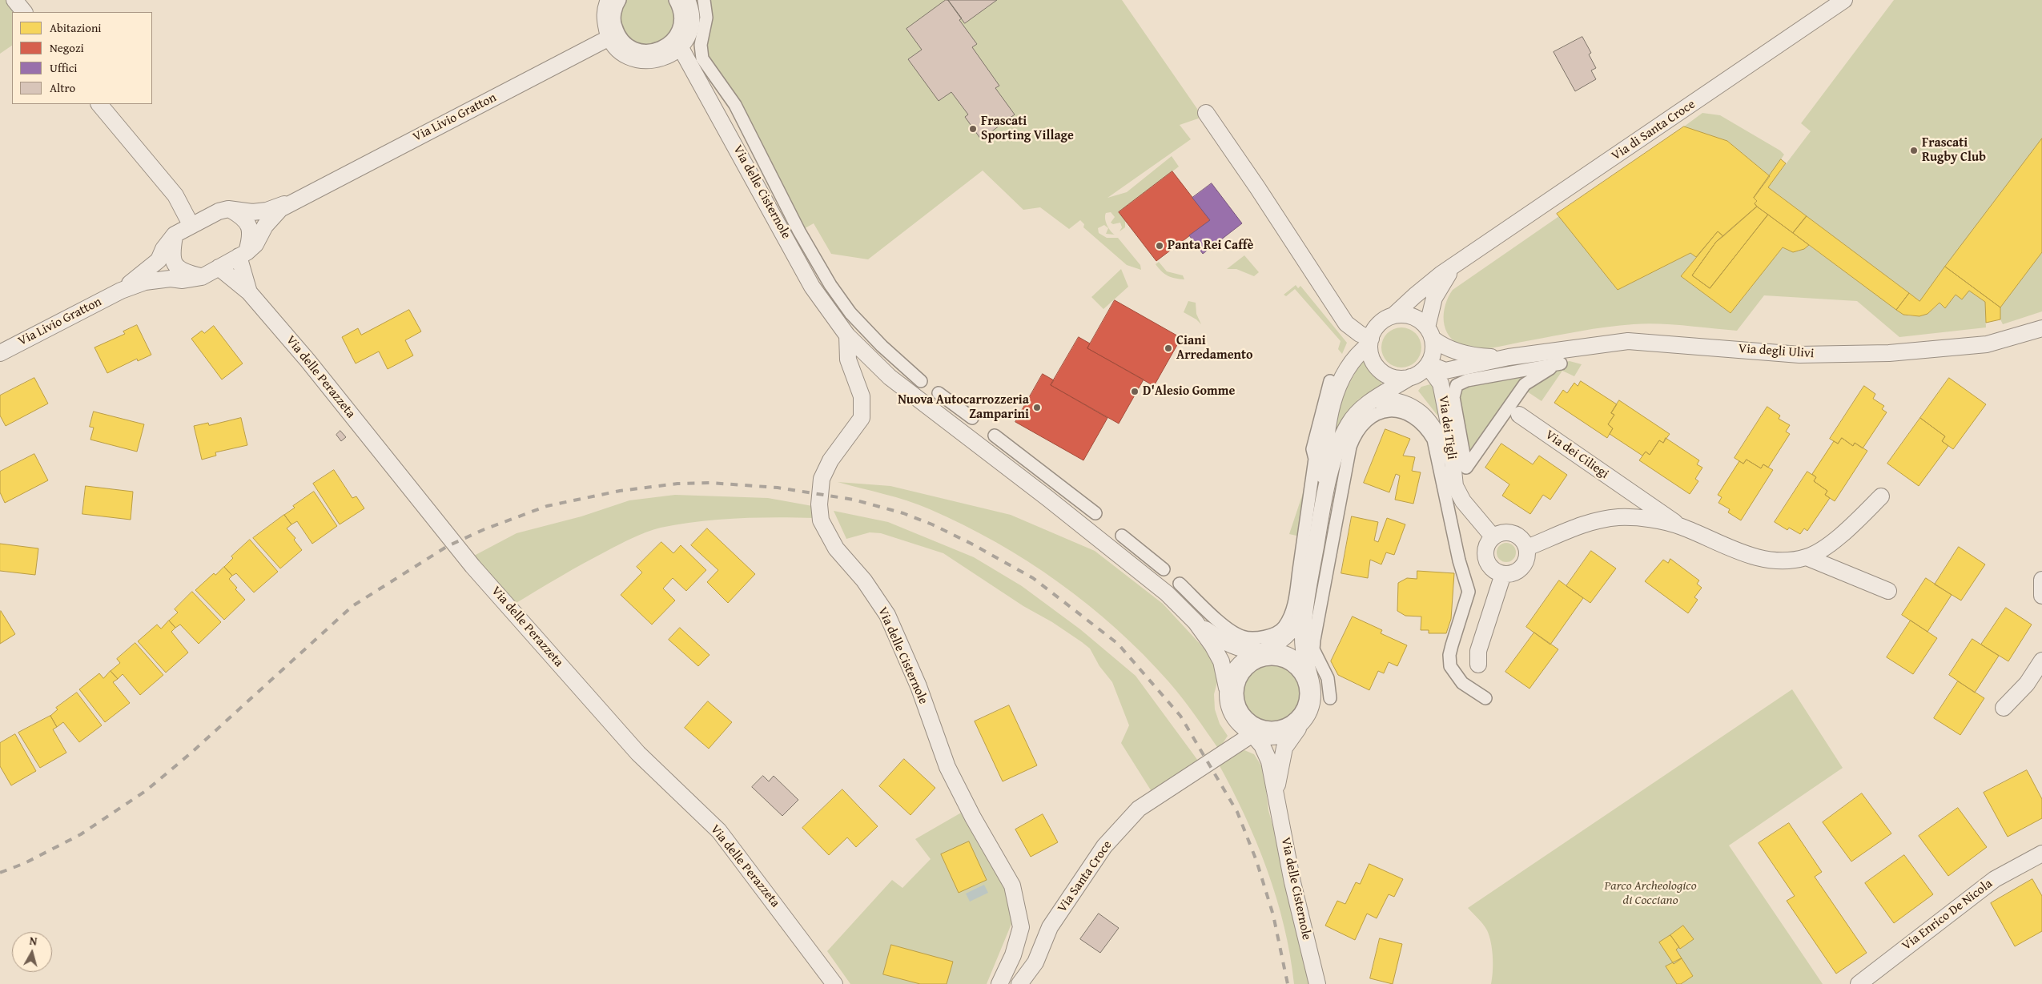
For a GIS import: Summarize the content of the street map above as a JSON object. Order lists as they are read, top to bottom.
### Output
{
  "streets": {
    "street": [
      "Via Livio Gratton",
      "Via di Santa Croce",
      "Via delle Cisternole",
      "Via degli Ulivi",
      "Via delle Perazzeta",
      "Via dei Tigli",
      "Via dei Ciliegi",
      "Via Santa Croce",
      "Via Enrico De Nicola"
    ]
  },
  "crossings": [
    ["Via Livio Gratton", "Via delle Perazzeta"],
    ["Via delle Cisternole", "Via Santa Croce"],
    ["Via degli Ulivi", "Via dei Tigli"]
  ],
  "parks": ["Parco Archeologico di Cocciano"],
  "places": [
    "Frascati Sporting Village",
    "Frascati Rugby Club",
    "Panta Rei Caffè",
    "Ciani Arredamento",
    "D'Alesio Gomme",
    "Nuova Autocarrozzeria Zamparini"
  ],
  "legend": [
    "Abitazioni",
    "Negozi",
    "Uffici",
    "Altro"
  ],
  "north": "top"
}
